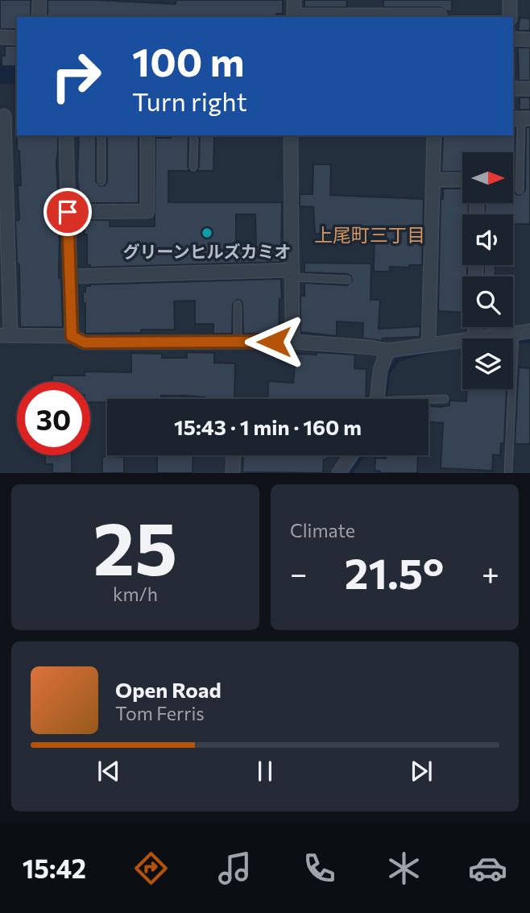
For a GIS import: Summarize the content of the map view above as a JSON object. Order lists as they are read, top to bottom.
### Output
{
  "districts": ["上尾町三丁目"],
  "places": ["グリーンヒルズカミオ"],
  "north": "right",
  "page": {
    "turn": ["100 m", "Turn right"],
    "limit": "30",
    "trip": "15:43 · 1 min · 160 m",
    "tile": [
      ["25", "km/h"],
      "Climate"
    ],
    "heat": ["−", "21.5°", "+"],
    "song": ["Open Road", "Tom Ferris"],
    "tabs": "15:42"
  }
}
